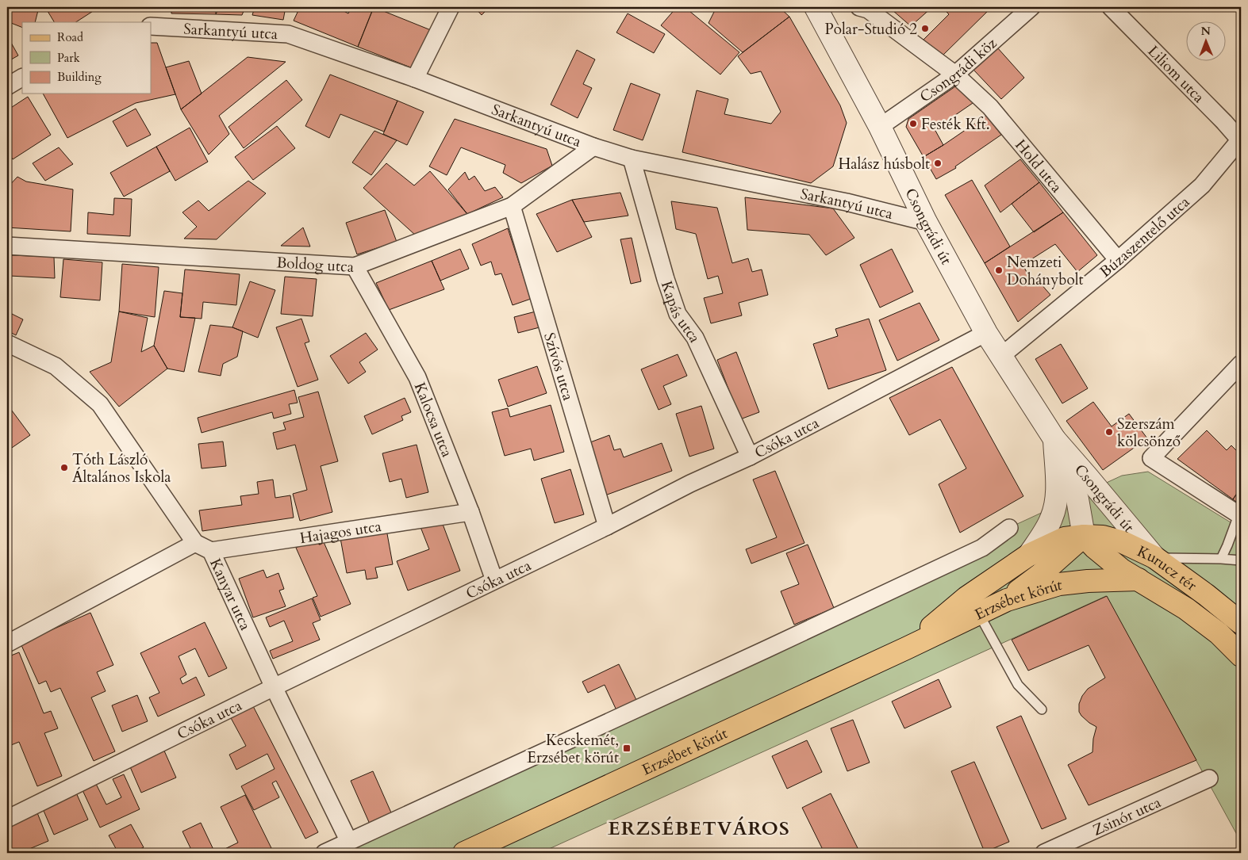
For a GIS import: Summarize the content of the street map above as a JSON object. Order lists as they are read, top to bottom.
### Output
{
  "streets": {
    "main road": ["Kurucz tér", "Erzsébet körút"],
    "street": [
      "Sarkantyú utca",
      "Csongrádi köz",
      "Liliom utca",
      "Hold utca",
      "Csongrádi út",
      "Búzaszentelő utca",
      "Boldog utca",
      "Kapás utca",
      "Szívós utca",
      "Kalocsa utca",
      "Csóka utca",
      "Hajagos utca",
      "Kanyar utca",
      "Zsinór utca"
    ]
  },
  "crossings": [
    ["Sarkantyú utca", "Csongrádi út"],
    ["Sarkantyú utca", "Boldog utca"],
    ["Sarkantyú utca", "Kapás utca"],
    ["Csongrádi köz", "Hold utca"],
    ["Csongrádi köz", "Csongrádi út"],
    ["Liliom utca", "Búzaszentelő utca"],
    ["Hold utca", "Búzaszentelő utca"],
    ["Csongrádi út", "Búzaszentelő utca"],
    ["Csongrádi út", "Csóka utca"],
    ["Csongrádi út", "Kurucz tér"],
    ["Csongrádi út", "Erzsébet körút"],
    ["Boldog utca", "Szívós utca"],
    ["Boldog utca", "Kalocsa utca"],
    ["Kapás utca", "Csóka utca"],
    ["Szívós utca", "Csóka utca"],
    ["Kalocsa utca", "Csóka utca"],
    ["Kalocsa utca", "Hajagos utca"],
    ["Csóka utca", "Kanyar utca"],
    ["Hajagos utca", "Kanyar utca"],
    ["Kurucz tér", "Erzsébet körút"]
  ],
  "districts": ["ERZSÉBETVÁROS"],
  "places": {
    "other": [
      "Polar-Studió 2",
      "Festék Kft.",
      "Halász húsbolt",
      "Nemzeti Dohánybolt",
      "Szerszám kölcsönző",
      "Tóth László Általános Iskola"
    ],
    "transit": ["Kecskemét, Erzsébet körút"]
  },
  "legend": ["Road", "Park", "Building"],
  "north": "top"
}
